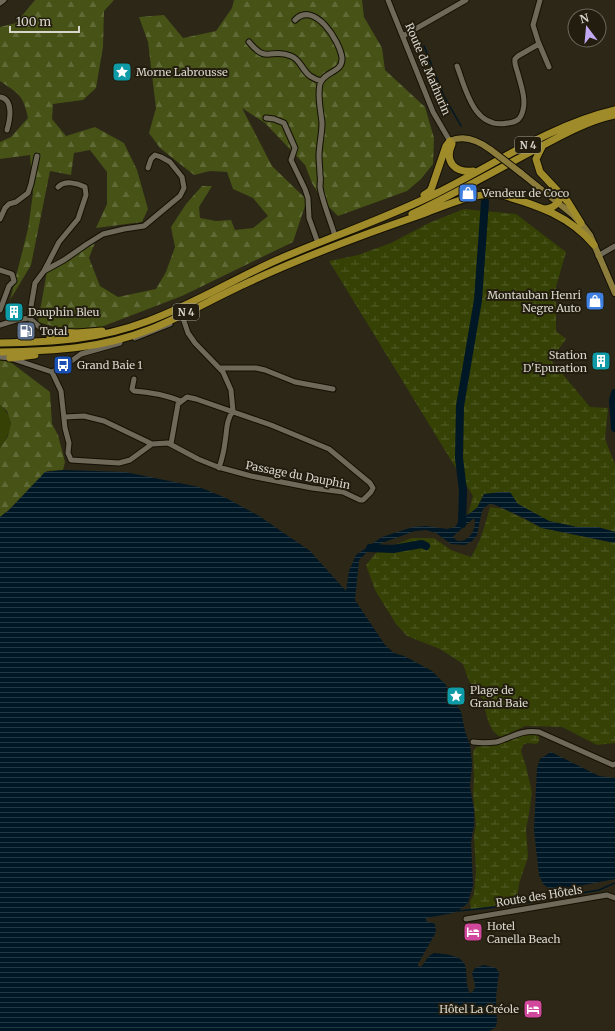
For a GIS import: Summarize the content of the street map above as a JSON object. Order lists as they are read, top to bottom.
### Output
{
  "streets": {
    "highway": ["N 4"],
    "street": ["Route de Mathurin", "Passage du Dauphin", "Route des Hôtels"]
  },
  "places": {
    "place": ["Morne Labrousse", "Plage de Grand Baie"],
    "shop": ["Vendeur de Coco", "Montauban Henri Negre Auto"],
    "building": ["Dauphin Bleu", "Station D'Epuration"],
    "fuel station": ["Total"],
    "bus stop": ["Grand Baie 1"],
    "hotel": ["Hotel Canella Beach", "Hôtel La Créole"]
  },
  "scale_bar": "100 m",
  "north": "top"
}
